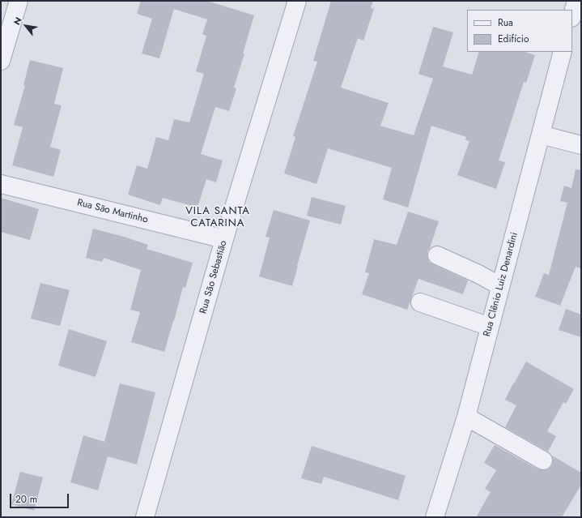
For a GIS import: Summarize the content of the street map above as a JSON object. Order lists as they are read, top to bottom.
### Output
{
  "streets": {
    "street": ["Rua São Martinho", "Rua São Sebastião", "Rua Clênio Luiz Denardini"]
  },
  "crossings": [
    ["Rua São Martinho", "Rua São Sebastião"]
  ],
  "districts": ["VILA SANTA CATARINA"],
  "legend": ["Rua", "Edifício"],
  "scale_bar": "20 m",
  "north": "top left"
}
